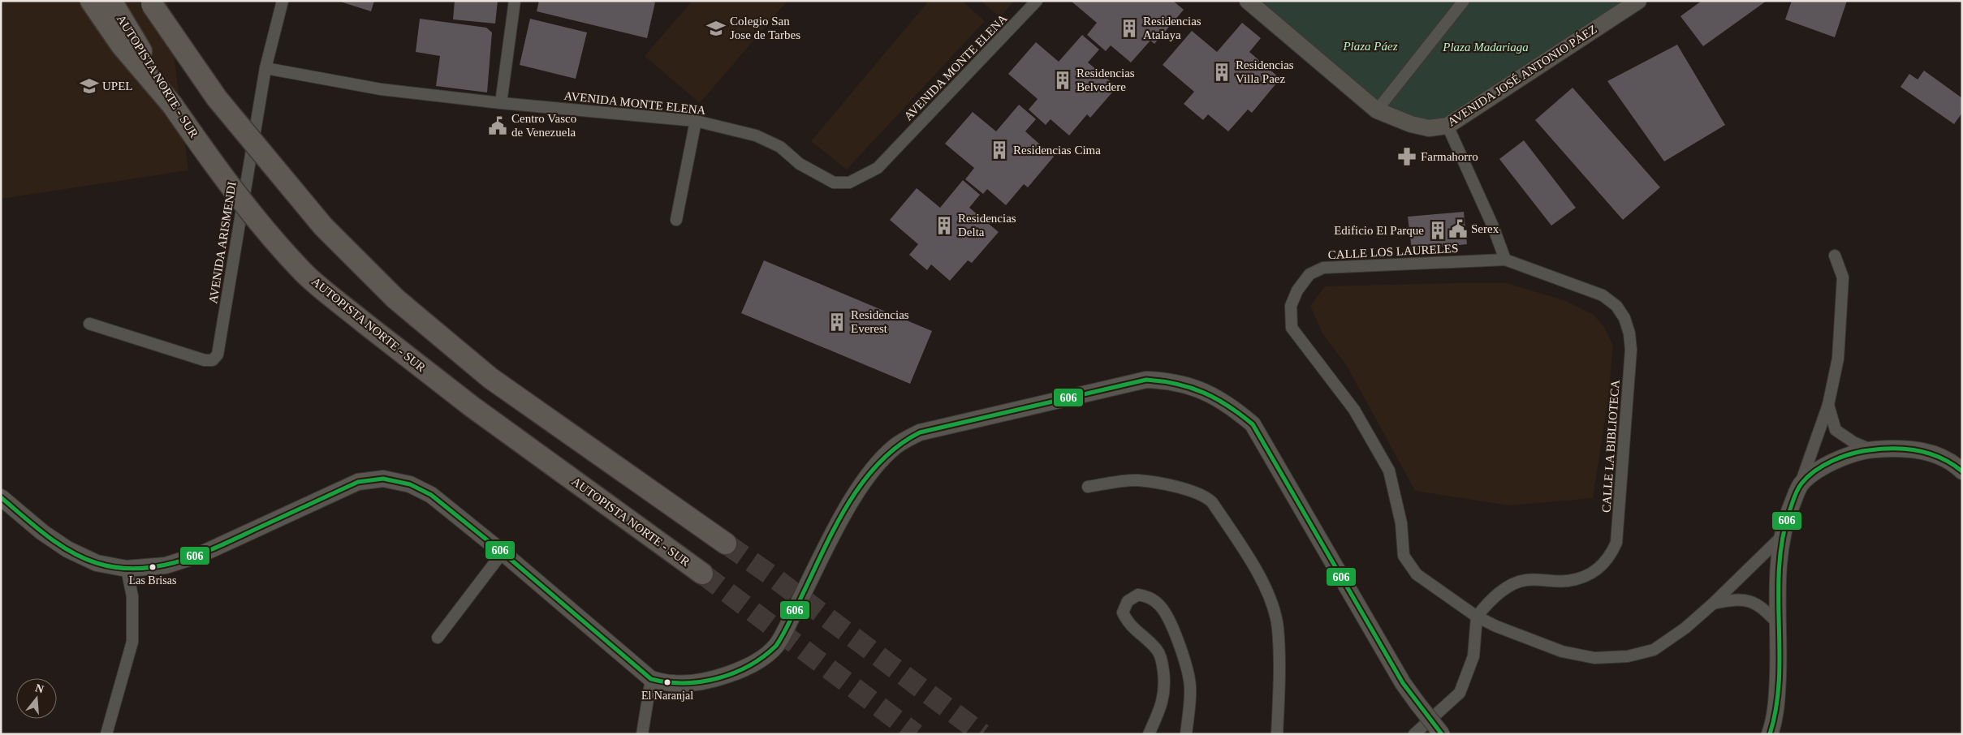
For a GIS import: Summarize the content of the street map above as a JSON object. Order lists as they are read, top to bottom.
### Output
{
  "streets": {
    "highway": ["AUTOPISTA NORTE - SUR"],
    "street": [
      "AVENIDA MONTE ELENA",
      "AVENIDA JOSÉ ANTONIO PÁEZ",
      "AVENIDA ARISMENDI",
      "CALLE LOS LAURELES",
      "CALLE LA BIBLIOTECA"
    ]
  },
  "crossings": [
    ["AVENIDA MONTE ELENA", "AVENIDA ARISMENDI"],
    ["CALLE LOS LAURELES", "CALLE LA BIBLIOTECA"]
  ],
  "parks": ["Plaza Páez", "Plaza Madariaga"],
  "places": {
    "school or university": ["Colegio San Jose de Tarbes", "UPEL"],
    "building": [
      "Residencias Atalaya",
      "Residencias Villa Paez",
      "Residencias Belvedere",
      "Residencias Cima",
      "Residencias Delta",
      "Edificio El Parque",
      "Residencias Everest"
    ],
    "public building": ["Centro Vasco de Venezuela", "Serex"],
    "pharmacy": ["Farmahorro"],
    "other": ["Las Brisas", "El Naranjal"]
  },
  "lines": ["transit line 606"],
  "north": "top"
}
